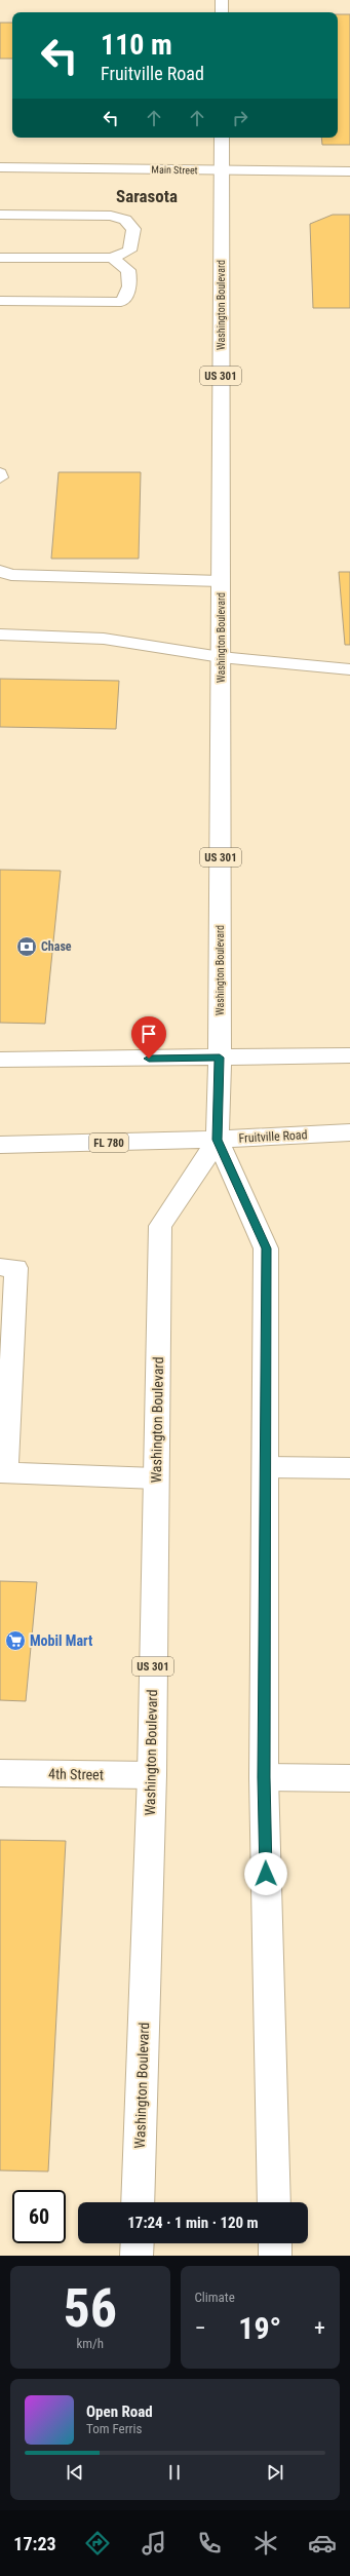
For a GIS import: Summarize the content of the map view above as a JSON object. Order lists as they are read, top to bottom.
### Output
{
  "streets": {
    "main road": [
      "Main Street",
      "Washington Boulevard",
      "US 301",
      "Fruitville Road",
      "FL 780",
      "4th Street"
    ]
  },
  "crossings": [
    ["Main Street", "Washington Boulevard"],
    ["Washington Boulevard", "Fruitville Road"],
    ["Washington Boulevard", "4th Street"]
  ],
  "districts": ["Sarasota"],
  "places": {
    "bank": ["Chase"],
    "supermarket": ["Mobil Mart"]
  },
  "page": {
    "turn": ["110 m", "Fruitville Road"],
    "limit": "60",
    "trip": "17:24 · 1 min · 120 m",
    "tile": [
      ["56", "km/h"],
      "Climate"
    ],
    "heat": ["−", "19°", "+"],
    "song": ["Open Road", "Tom Ferris"],
    "tabs": "17:23"
  }
}
